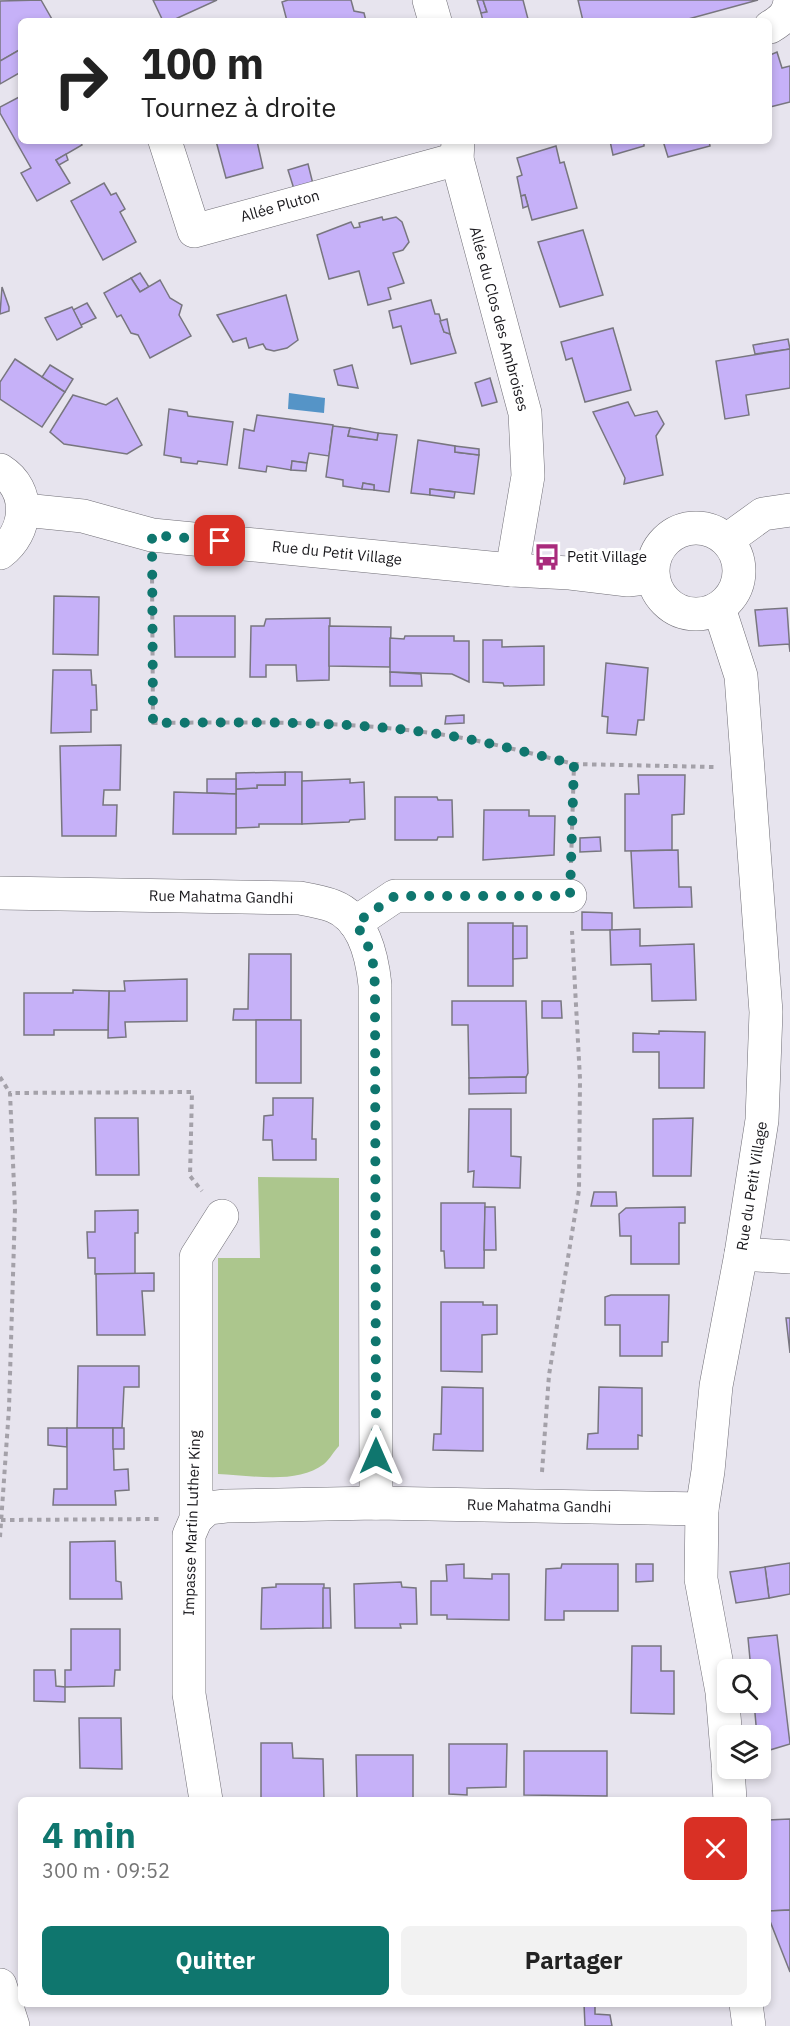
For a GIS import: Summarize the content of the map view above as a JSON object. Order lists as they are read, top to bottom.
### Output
{
  "streets": {
    "street": [
      "Allée Pluton",
      "Allée du Clos des Ambroises",
      "Rue du Petit Village",
      "Rue Mahatma Gandhi",
      "Impasse Martin Luther King"
    ]
  },
  "crossings": [
    ["Allée Pluton", "Allée du Clos des Ambroises"],
    ["Allée du Clos des Ambroises", "Rue du Petit Village"],
    ["Rue du Petit Village", "Rue Mahatma Gandhi"],
    ["Rue Mahatma Gandhi", "Impasse Martin Luther King"]
  ],
  "places": {
    "bus stop": ["Petit Village"]
  },
  "page": {
    "turn": ["100 m", "Tournez à droite"],
    "heading": ["4 min", "300 m · 09:52"],
    "buttons": ["Quitter", "Partager"]
  }
}
